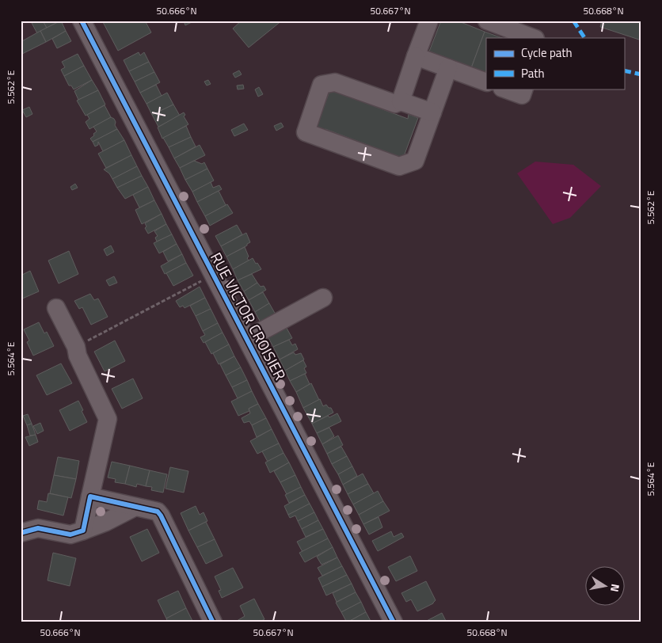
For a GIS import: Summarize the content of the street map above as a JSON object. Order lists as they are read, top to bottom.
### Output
{
  "streets": {
    "street": ["RUE VICTOR CROISIER"]
  },
  "legend": ["Cycle path", "Path"],
  "north": "right",
  "coordinates": [
    "50.666°N",
    "50.667°N",
    "50.668°N",
    "5.562°E",
    "5.564°E"
  ]
}
